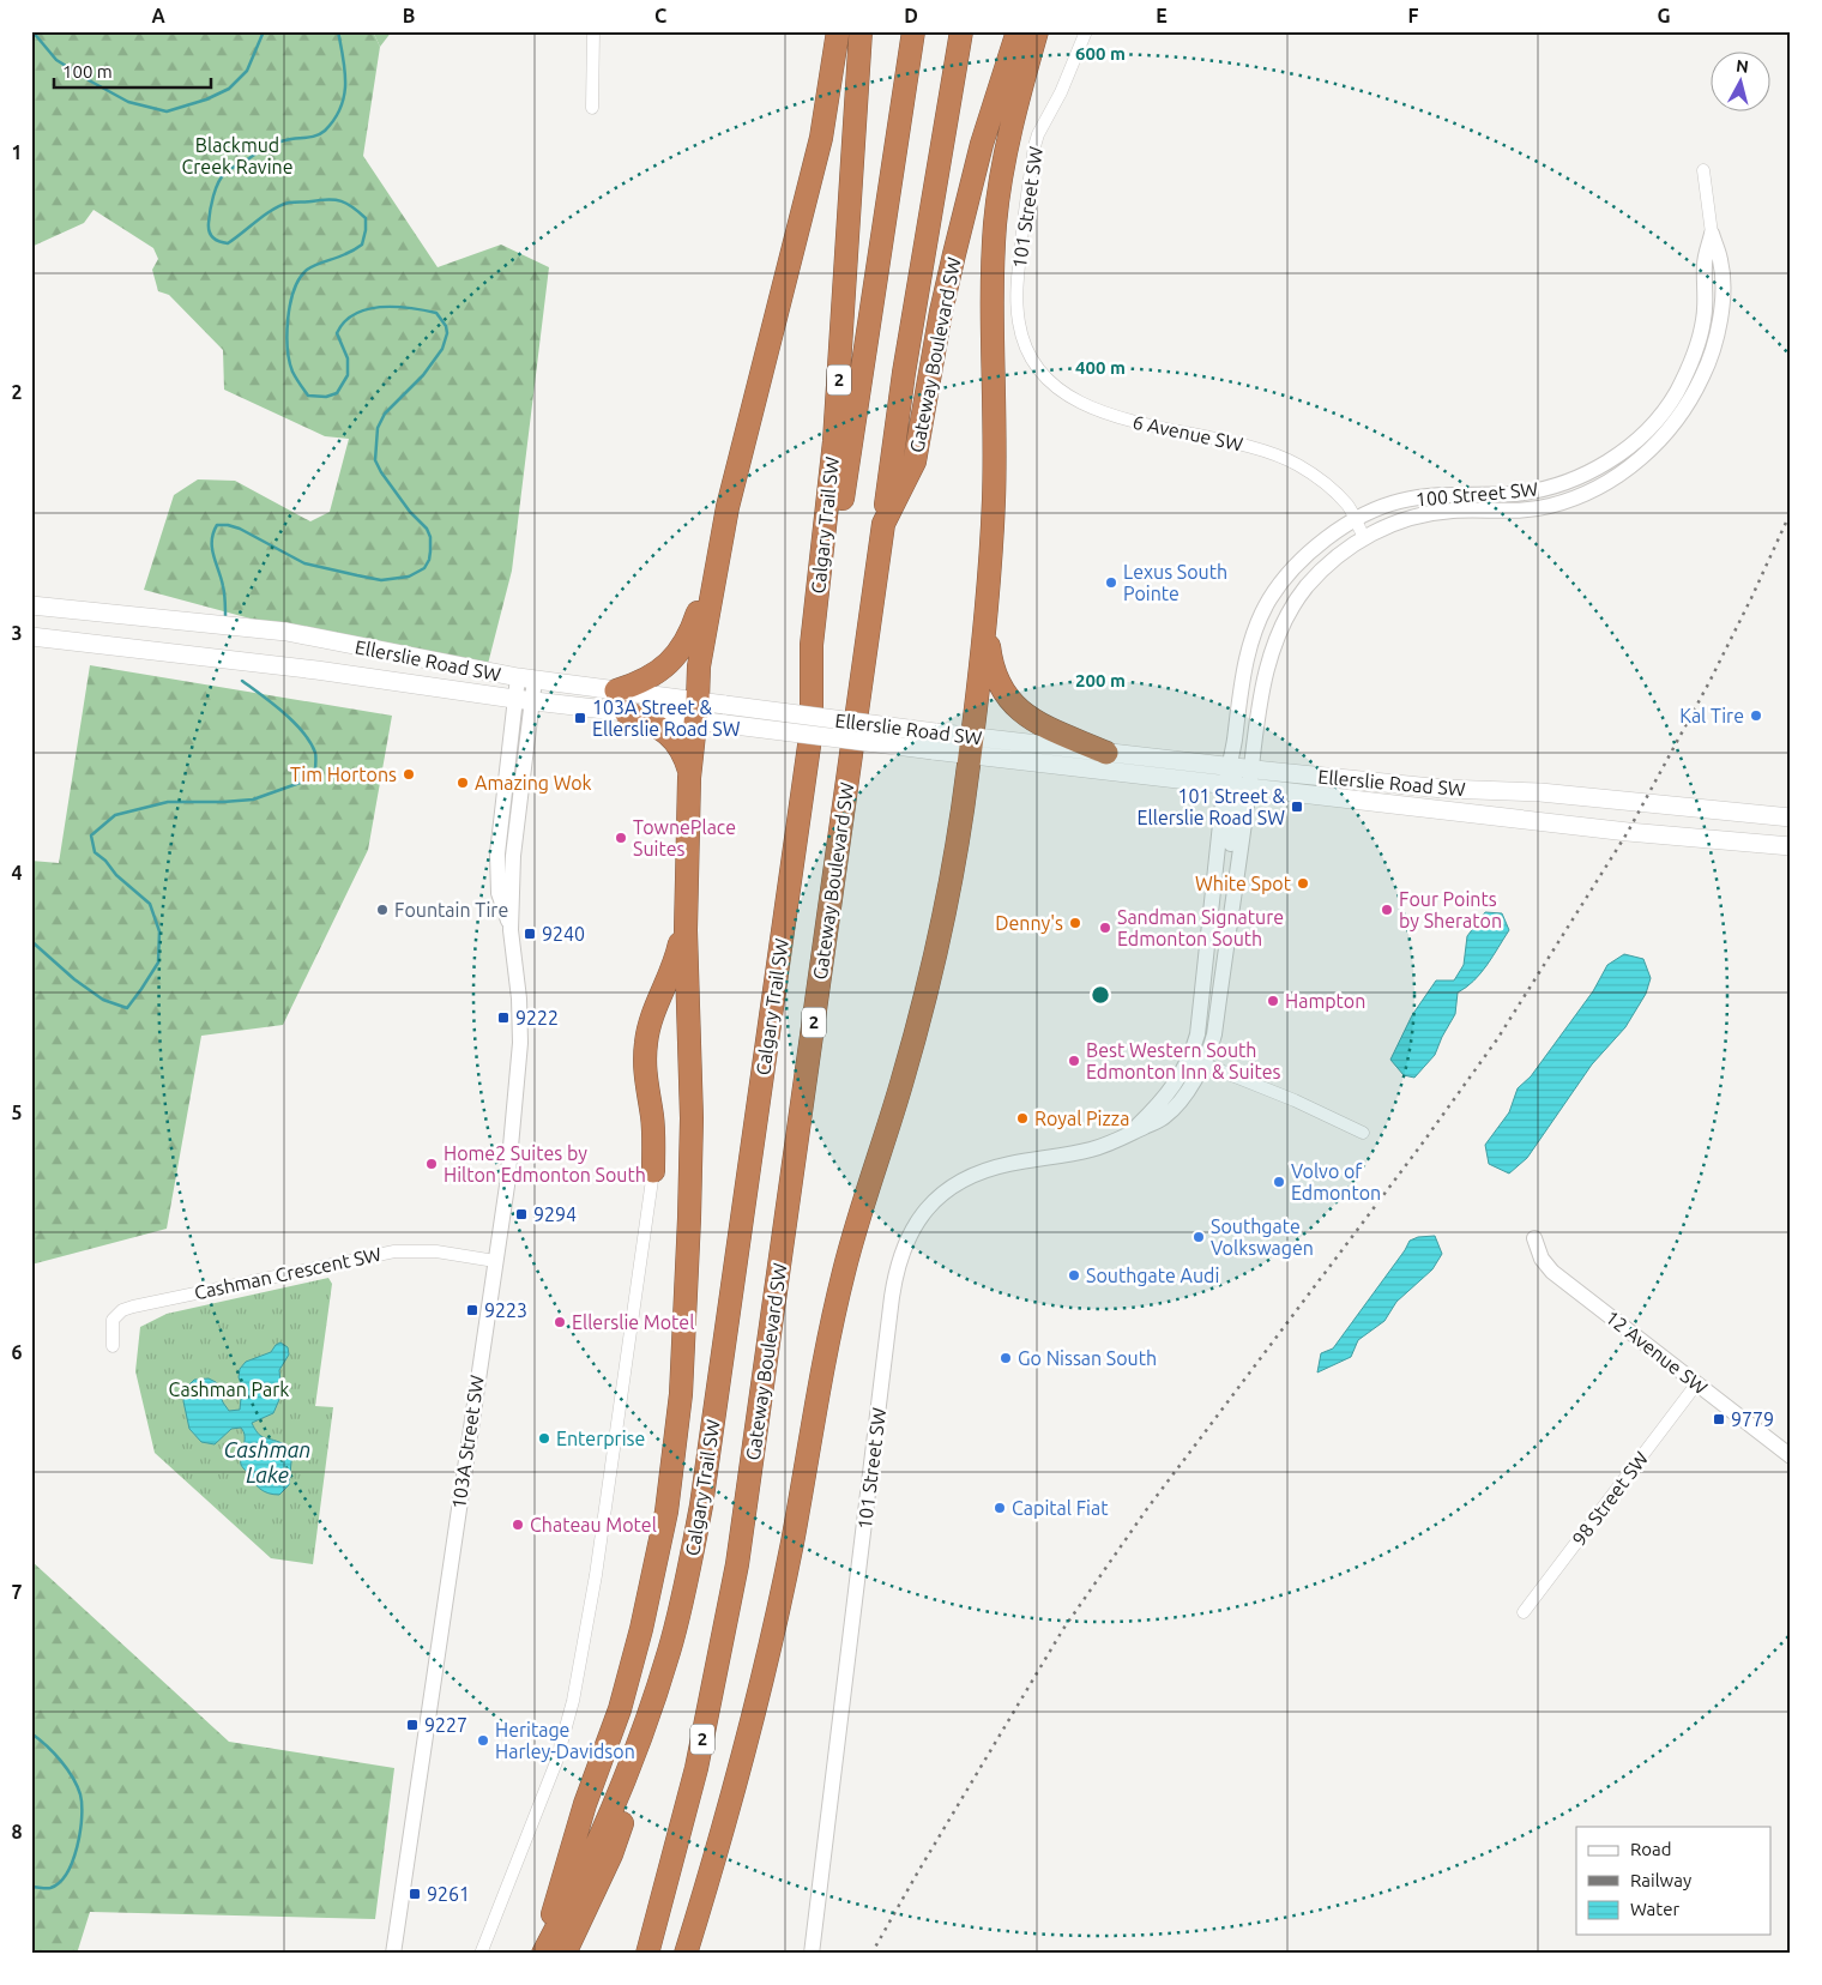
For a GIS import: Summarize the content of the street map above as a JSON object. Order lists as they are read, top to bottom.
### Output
{
  "streets": {
    "highway": ["Gateway Boulevard SW", "2", "Calgary Trail SW"],
    "main road": ["Ellerslie Road SW"],
    "street": [
      "101 Street SW",
      "6 Avenue SW",
      "100 Street SW",
      "Cashman Crescent SW",
      "12 Avenue SW",
      "103A Street SW",
      "98 Street SW"
    ]
  },
  "crossings": [
    ["101 Street SW", "6 Avenue SW"],
    ["101 Street SW", "100 Street SW"],
    ["101 Street SW", "Ellerslie Road SW"],
    ["6 Avenue SW", "100 Street SW"],
    ["100 Street SW", "Ellerslie Road SW"],
    ["Ellerslie Road SW", "103A Street SW"],
    ["Cashman Crescent SW", "103A Street SW"],
    ["12 Avenue SW", "98 Street SW"]
  ],
  "water": ["Cashman Lake"],
  "parks": ["Blackmud Creek Ravine", "Cashman Park"],
  "places": {
    "other": [
      "Lexus South Pointe",
      "Kal Tire",
      "Tim Hortons",
      "Amazing Wok",
      "TownePlace Suites",
      "White Spot",
      "Fountain Tire",
      "Four Points by Sheraton",
      "Denny's",
      "Sandman Signature Edmonton South",
      "Hampton",
      "Best Western South Edmonton Inn & Suites",
      "Royal Pizza",
      "Home2 Suites by Hilton Edmonton South",
      "Volvo of Edmonton",
      "Southgate Volkswagen",
      "Southgate Audi",
      "Ellerslie Motel",
      "Go Nissan South",
      "Enterprise",
      "Capital Fiat",
      "Chateau Motel",
      "Heritage Harley-Davidson"
    ],
    "transit": [
      "103A Street & Ellerslie Road SW",
      "101 Street & Ellerslie Road SW",
      "9240",
      "9222",
      "9294",
      "9223",
      "9779",
      "9227",
      "9261"
    ]
  },
  "legend": ["Road", "Railway", "Water"],
  "scale_bar": "100 m",
  "north": "top",
  "grid": {
    "columns": [
      "A",
      "B",
      "C",
      "D",
      "E",
      "F",
      "G"
    ],
    "rows": [
      "1",
      "2",
      "3",
      "4",
      "5",
      "6",
      "7",
      "8"
    ]
  },
  "rings": ["600 m", "400 m", "200 m"]
}
